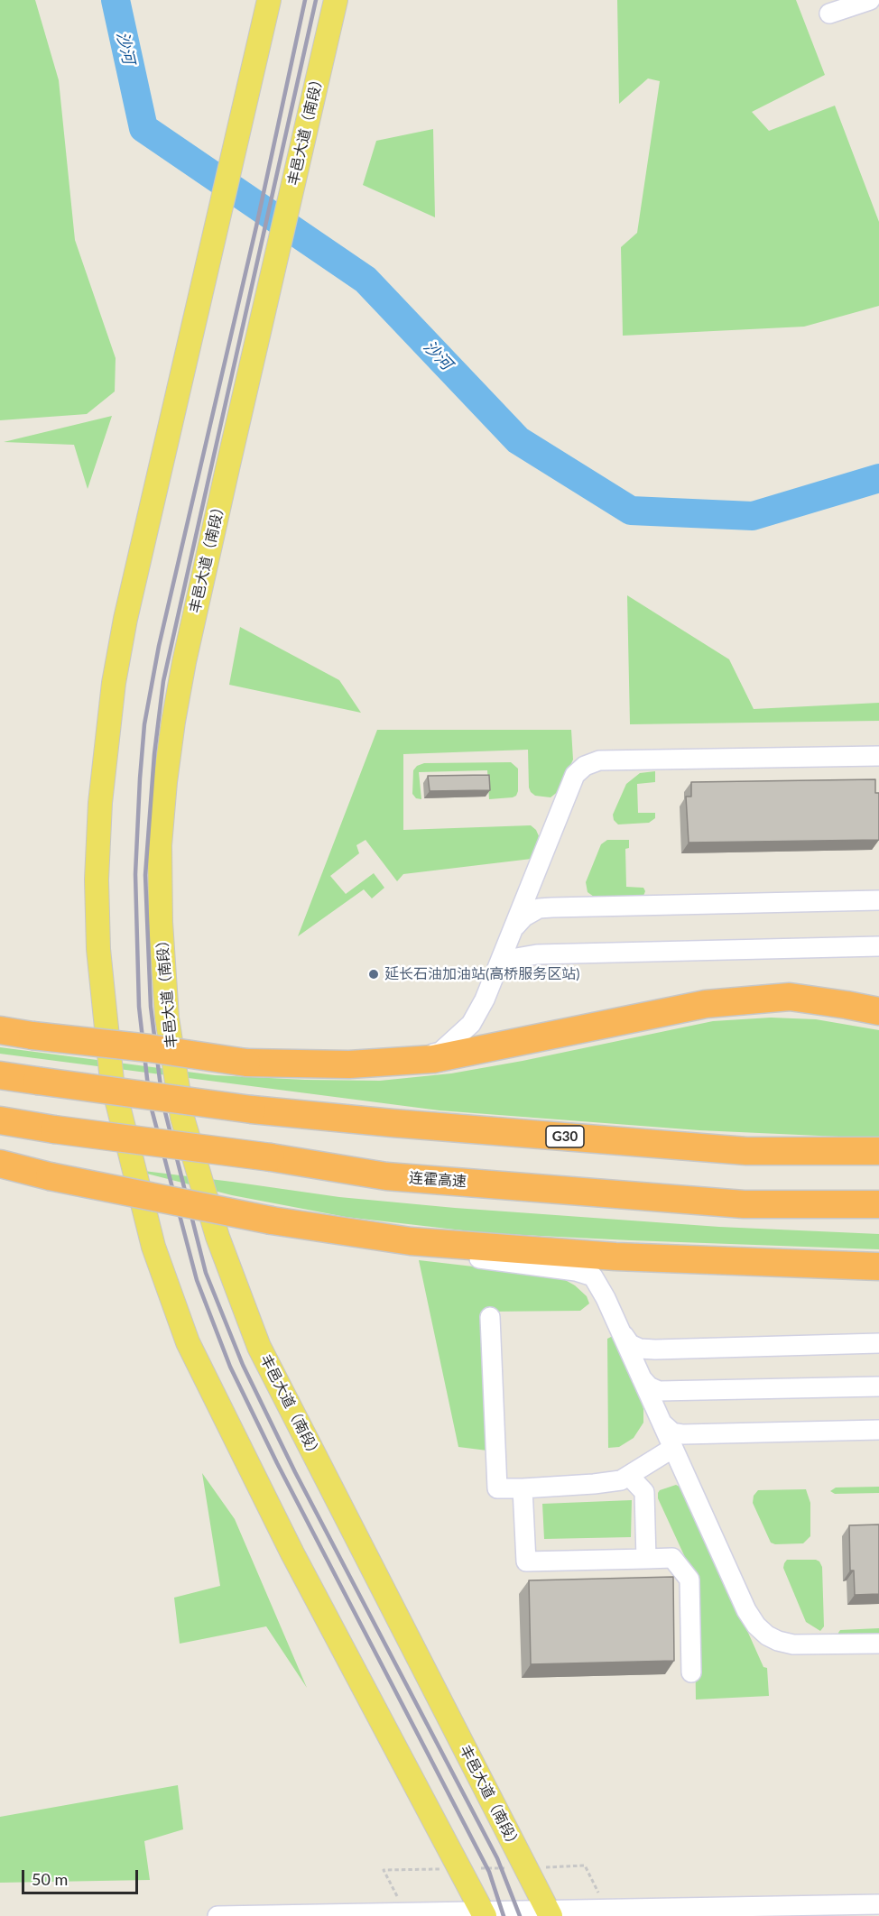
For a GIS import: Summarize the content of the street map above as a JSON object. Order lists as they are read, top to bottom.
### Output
{
  "streets": {
    "highway": ["G30", "连霍高速"],
    "main road": ["丰邑大道（南段）"]
  },
  "water": ["沙河"],
  "places": ["延长石油加油站(高桥服务区站)"],
  "scale_bar": "50 m"
}
